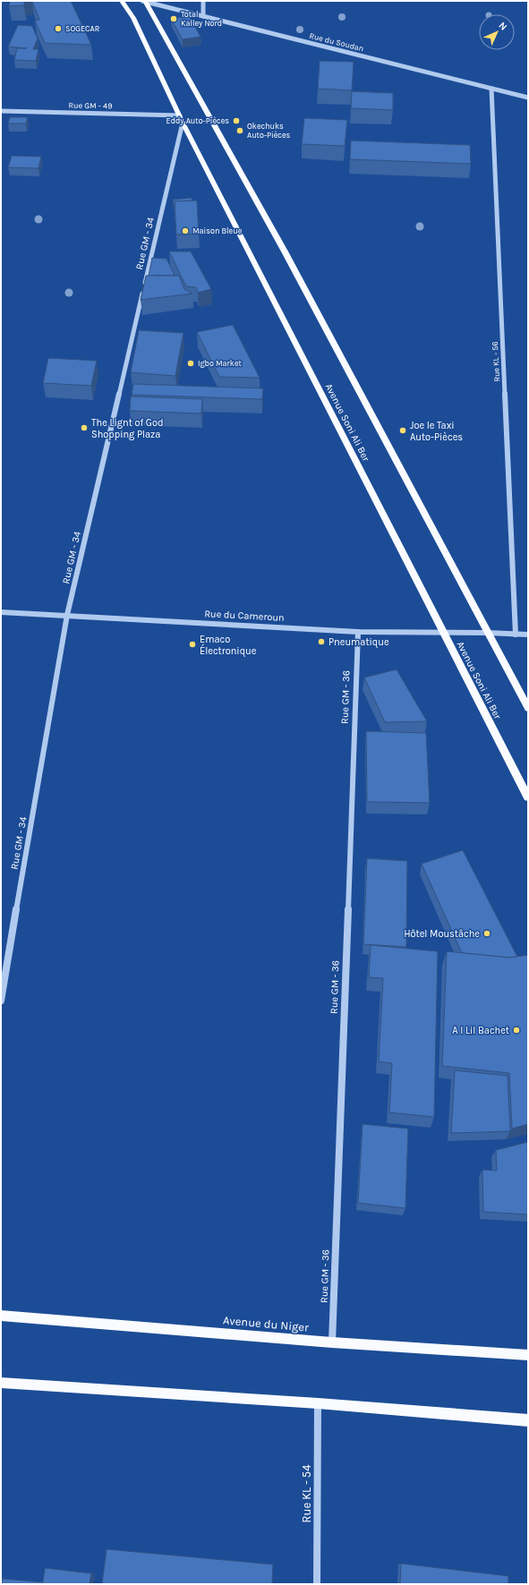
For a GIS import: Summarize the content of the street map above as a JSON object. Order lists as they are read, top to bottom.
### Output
{
  "streets": {
    "main road": ["Avenue Soni Ali Ber", "Avenue du Niger"],
    "street": [
      "Rue du Soudan",
      "Rue GM - 49",
      "Rue GM - 34",
      "Rue KL - 56",
      "Rue du Cameroun",
      "Rue GM - 36",
      "Rue KL - 54"
    ]
  },
  "crossings": [
    ["Rue du Soudan", "Rue KL - 56"],
    ["Rue GM - 49", "Avenue Soni Ali Ber"],
    ["Rue GM - 34", "Avenue Soni Ali Ber"],
    ["Rue GM - 34", "Rue du Cameroun"],
    ["Rue KL - 56", "Rue du Cameroun"],
    ["Avenue Soni Ali Ber", "Rue du Cameroun"],
    ["Rue du Cameroun", "Rue GM - 36"],
    ["Rue GM - 36", "Avenue du Niger"]
  ],
  "places": [
    "Total Kalley Nord",
    "SOGECAR",
    "Eddy Auto-Pièces",
    "Okechuks Auto-Pièces",
    "Maison Bleue",
    "Igbo Market",
    "The Lignt of God Shopping Plaza",
    "Joe le Taxi Auto-Pièces",
    "Pneumatique",
    "Emaco Électronique",
    "Hôtel Moustâche",
    "A I Lil Bachet"
  ],
  "north": "top right"
}
